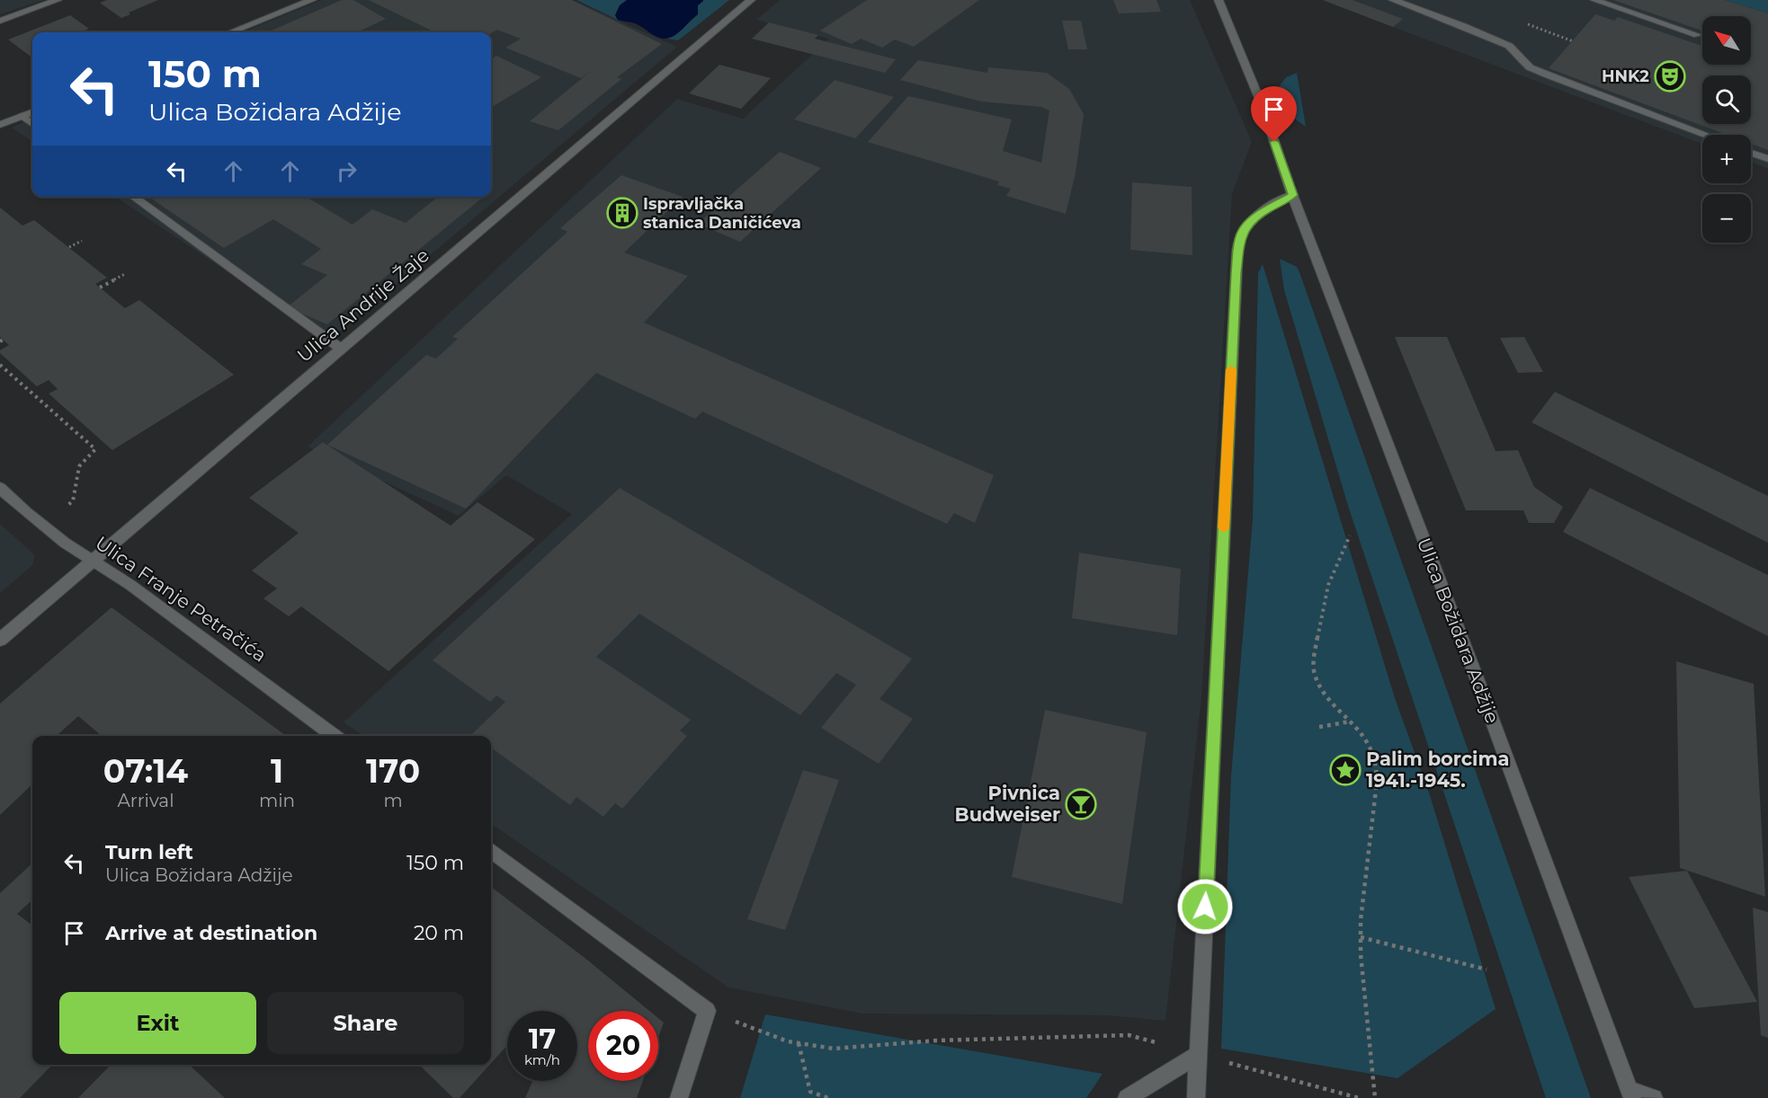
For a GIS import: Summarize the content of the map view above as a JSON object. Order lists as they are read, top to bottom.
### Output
{
  "streets": {
    "street": ["Ulica Andrije Žaje", "Ulica Franje Petračića", "Ulica Božidara Adžije"]
  },
  "crossings": [
    ["Ulica Andrije Žaje", "Ulica Franje Petračića"]
  ],
  "places": {
    "theatre": ["HNK2"],
    "building": ["Ispravljačka stanica Daničićeva"],
    "place": ["Palim borcima 1941.-1945."],
    "bar": ["Pivnica Budweiser"]
  },
  "north": "top left",
  "page": {
    "map_buttons": ["+", "−"],
    "turn": ["150 m", "Ulica Božidara Adžije"],
    "eta": [
      "07:14",
      "Arrival",
      "1",
      "min",
      "170",
      "m"
    ],
    "list": [
      {
        "name": "Turn left",
        "note": "Ulica Božidara Adžije",
        "value": "150 m"
      },
      {
        "name": "Arrive at destination",
        "value": "20 m"
      }
    ],
    "buttons": ["Exit", "Share"],
    "speed": "17 km/h",
    "limit": "20"
  }
}
